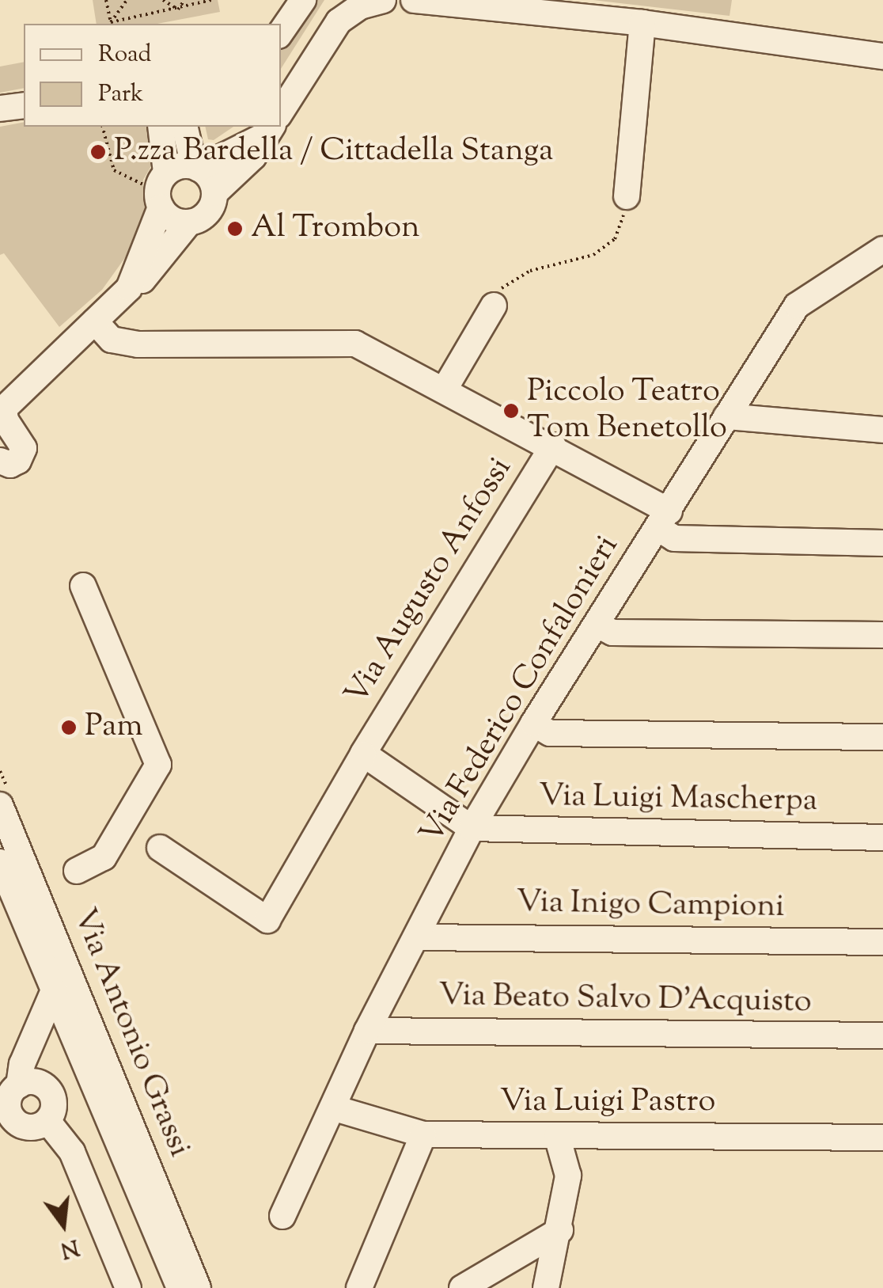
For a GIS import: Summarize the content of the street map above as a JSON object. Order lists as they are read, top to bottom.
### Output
{
  "streets": {
    "street": [
      "Via Augusto Anfossi",
      "Via Federico Confalonieri",
      "Via Luigi Mascherpa",
      "Via Inigo Campioni",
      "Via Beato Salvo D'Acquisto",
      "Via Antonio Grassi",
      "Via Luigi Pastro"
    ]
  },
  "crossings": [
    ["Via Augusto Anfossi", "Via Federico Confalonieri"],
    ["Via Augusto Anfossi", "Via Luigi Mascherpa"],
    ["Via Federico Confalonieri", "Via Luigi Mascherpa"],
    ["Via Federico Confalonieri", "Via Inigo Campioni"],
    ["Via Federico Confalonieri", "Via Beato Salvo D'Acquisto"],
    ["Via Federico Confalonieri", "Via Luigi Pastro"]
  ],
  "places": [
    "P.zza Bardella / Cittadella Stanga",
    "Al Trombon",
    "Piccolo Teatro Tom Benetollo",
    "Pam"
  ],
  "legend": ["Road", "Park"],
  "north": "bottom"
}
